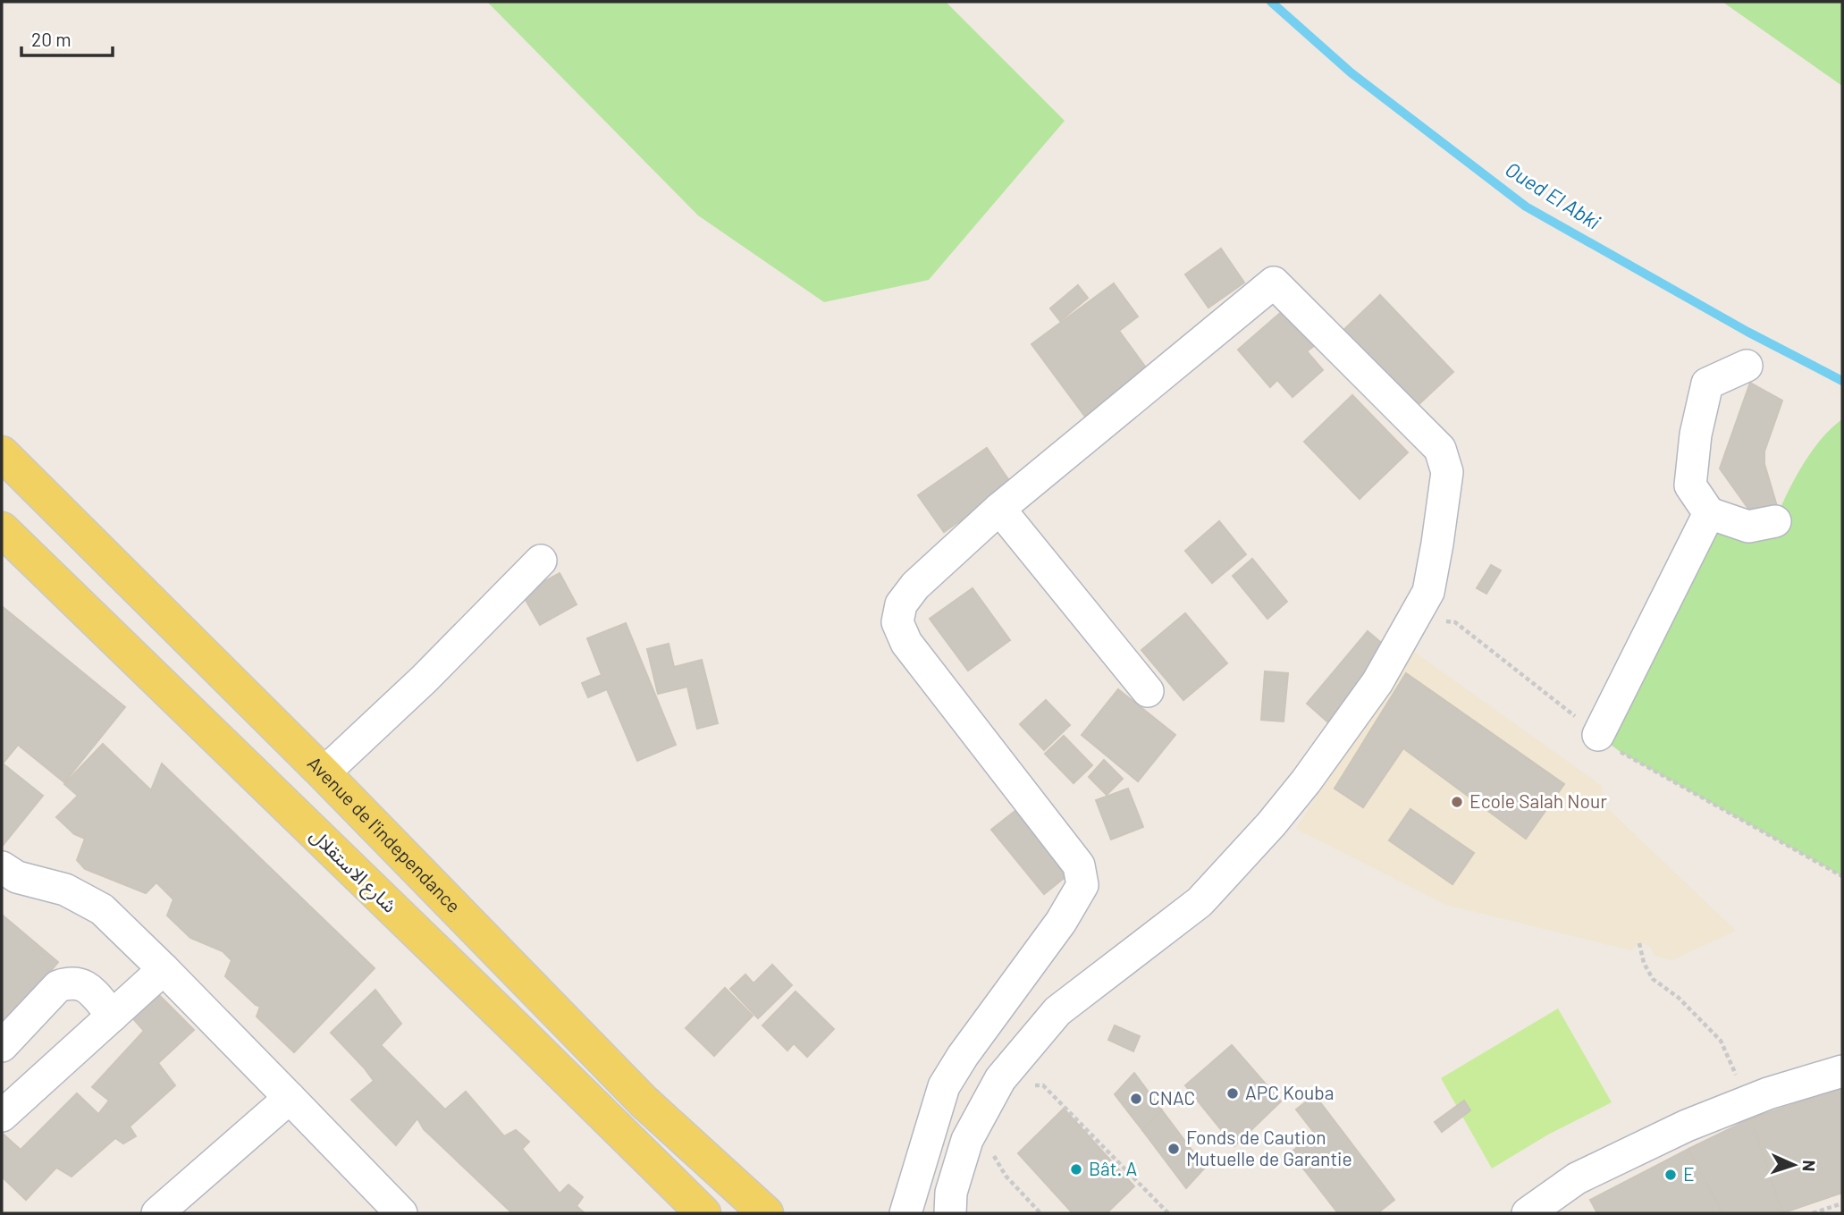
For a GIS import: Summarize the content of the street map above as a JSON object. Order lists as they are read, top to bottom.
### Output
{
  "streets": {
    "main road": ["Avenue de l'independance", "شارع الاستقلال"]
  },
  "water": ["Oued El Abki"],
  "places": [
    "Ecole Salah Nour",
    "APC Kouba",
    "CNAC",
    "Fonds de Caution Mutuelle de Garantie",
    "Bât. A",
    "E"
  ],
  "scale_bar": "20 m",
  "north": "right"
}
